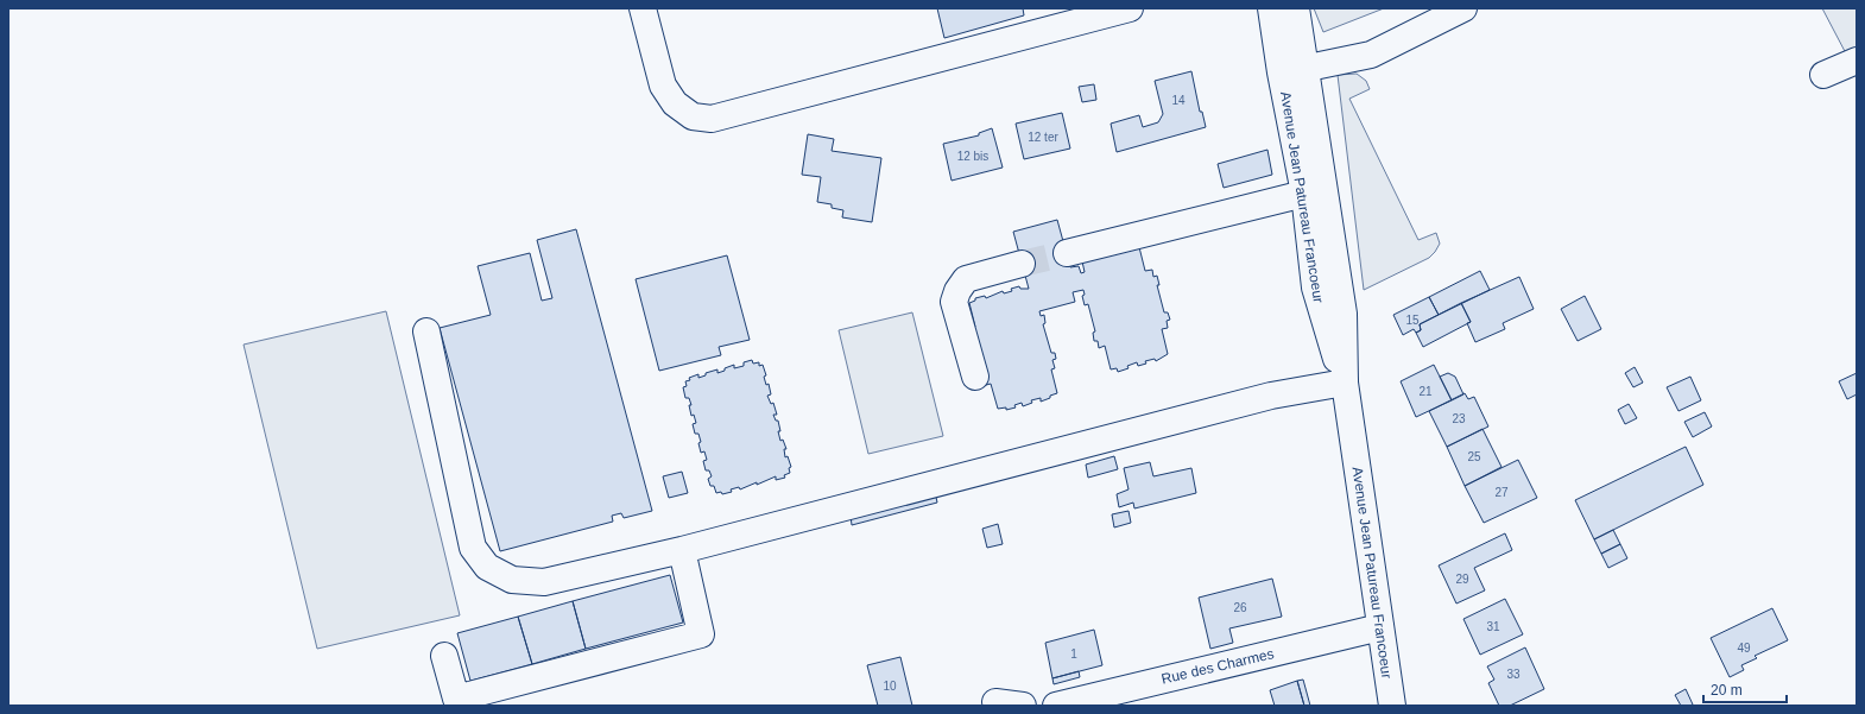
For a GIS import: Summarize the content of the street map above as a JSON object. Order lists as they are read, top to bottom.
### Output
{
  "streets": {
    "main road": ["Avenue Jean Patureau Francoeur", "Rue des Charmes"]
  },
  "crossings": [
    ["Avenue Jean Patureau Francoeur", "Rue des Charmes"]
  ],
  "house_numbers": [
    "14",
    "12 ter",
    "12 bis",
    "15",
    "21",
    "23",
    "25",
    "27",
    "29",
    "26",
    "31",
    "49",
    "1",
    "33",
    "10"
  ],
  "scale_bar": "20 m"
}
